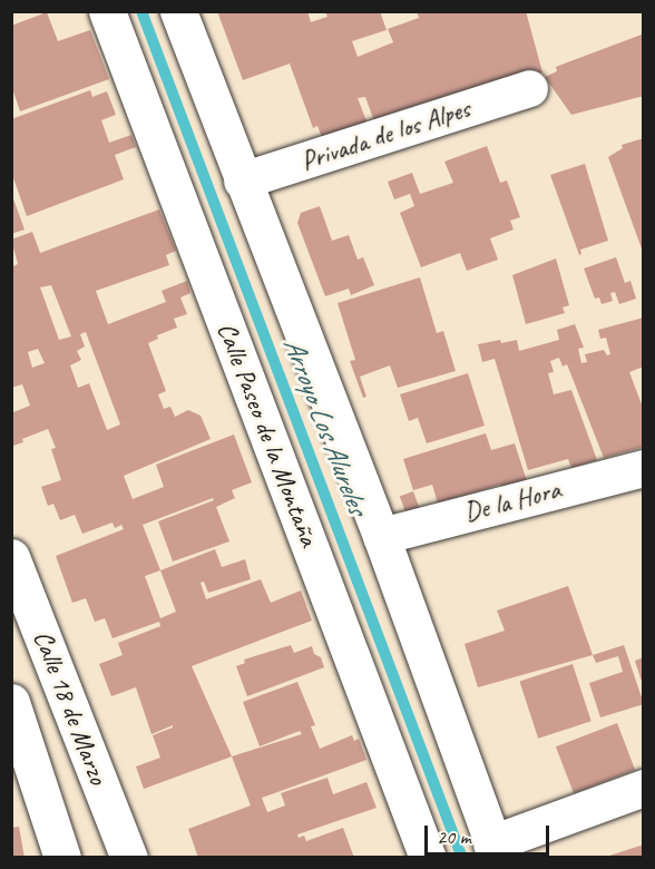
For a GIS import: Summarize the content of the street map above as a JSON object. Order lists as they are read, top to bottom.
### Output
{
  "streets": {
    "main road": [
      "Privada de los Alpes",
      "Calle Paseo de la Montaña",
      "De la Hora",
      "Calle 18 de Marzo"
    ]
  },
  "water": ["Arroyo Los Alureles"],
  "scale_bar": "20 m"
}
